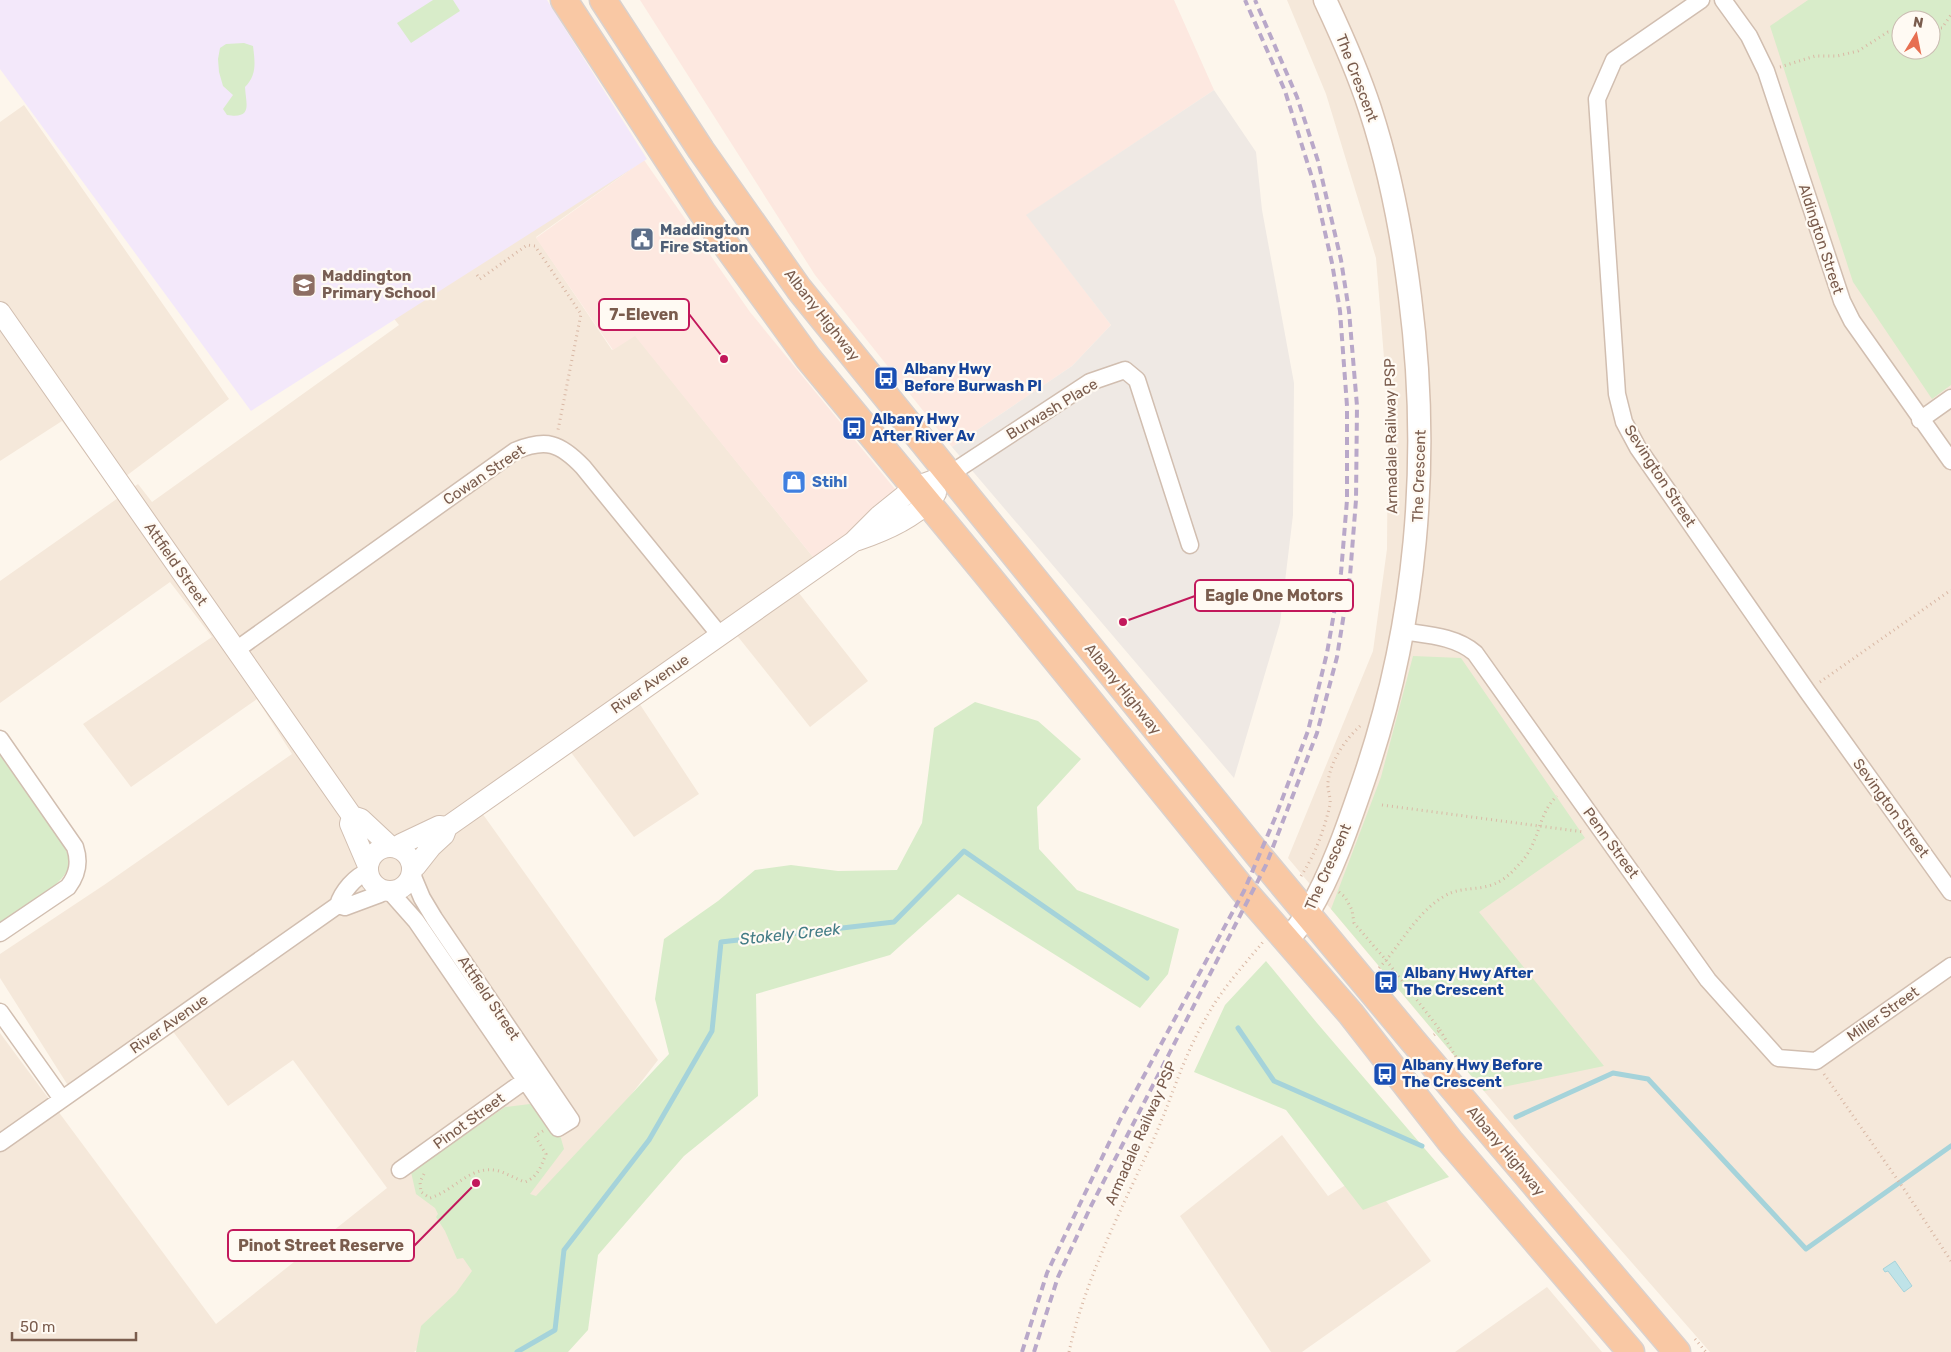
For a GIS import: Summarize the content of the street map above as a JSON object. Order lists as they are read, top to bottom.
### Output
{
  "streets": {
    "highway": ["Albany Highway"],
    "main road": ["The Crescent"],
    "street": [
      "Aldington Street",
      "Burwash Place",
      "Cowan Street",
      "Sevington Street",
      "Attfield Street",
      "River Avenue",
      "Penn Street",
      "Miller Street",
      "Pinot Street"
    ],
    "path": ["Armadale Railway PSP"]
  },
  "crossings": [
    ["The Crescent", "Albany Highway"],
    ["The Crescent", "Armadale Railway PSP"],
    ["The Crescent", "Penn Street"],
    ["Albany Highway", "Burwash Place"],
    ["Albany Highway", "River Avenue"],
    ["Burwash Place", "River Avenue"],
    ["Cowan Street", "Attfield Street"],
    ["Cowan Street", "River Avenue"],
    ["Attfield Street", "River Avenue"],
    ["Attfield Street", "Pinot Street"],
    ["Penn Street", "Miller Street"]
  ],
  "water": ["Stokely Creek"],
  "places": {
    "public building": ["Maddington Fire Station"],
    "school or university": ["Maddington Primary School"],
    "other": ["7-Eleven", "Eagle One Motors", "Pinot Street Reserve"],
    "bus stop": [
      "Albany Hwy Before Burwash Pl",
      "Albany Hwy After River Av",
      "Albany Hwy After The Crescent",
      "Albany Hwy Before The Crescent"
    ],
    "shop": ["Stihl"]
  },
  "scale_bar": "50 m",
  "north": "top"
}
